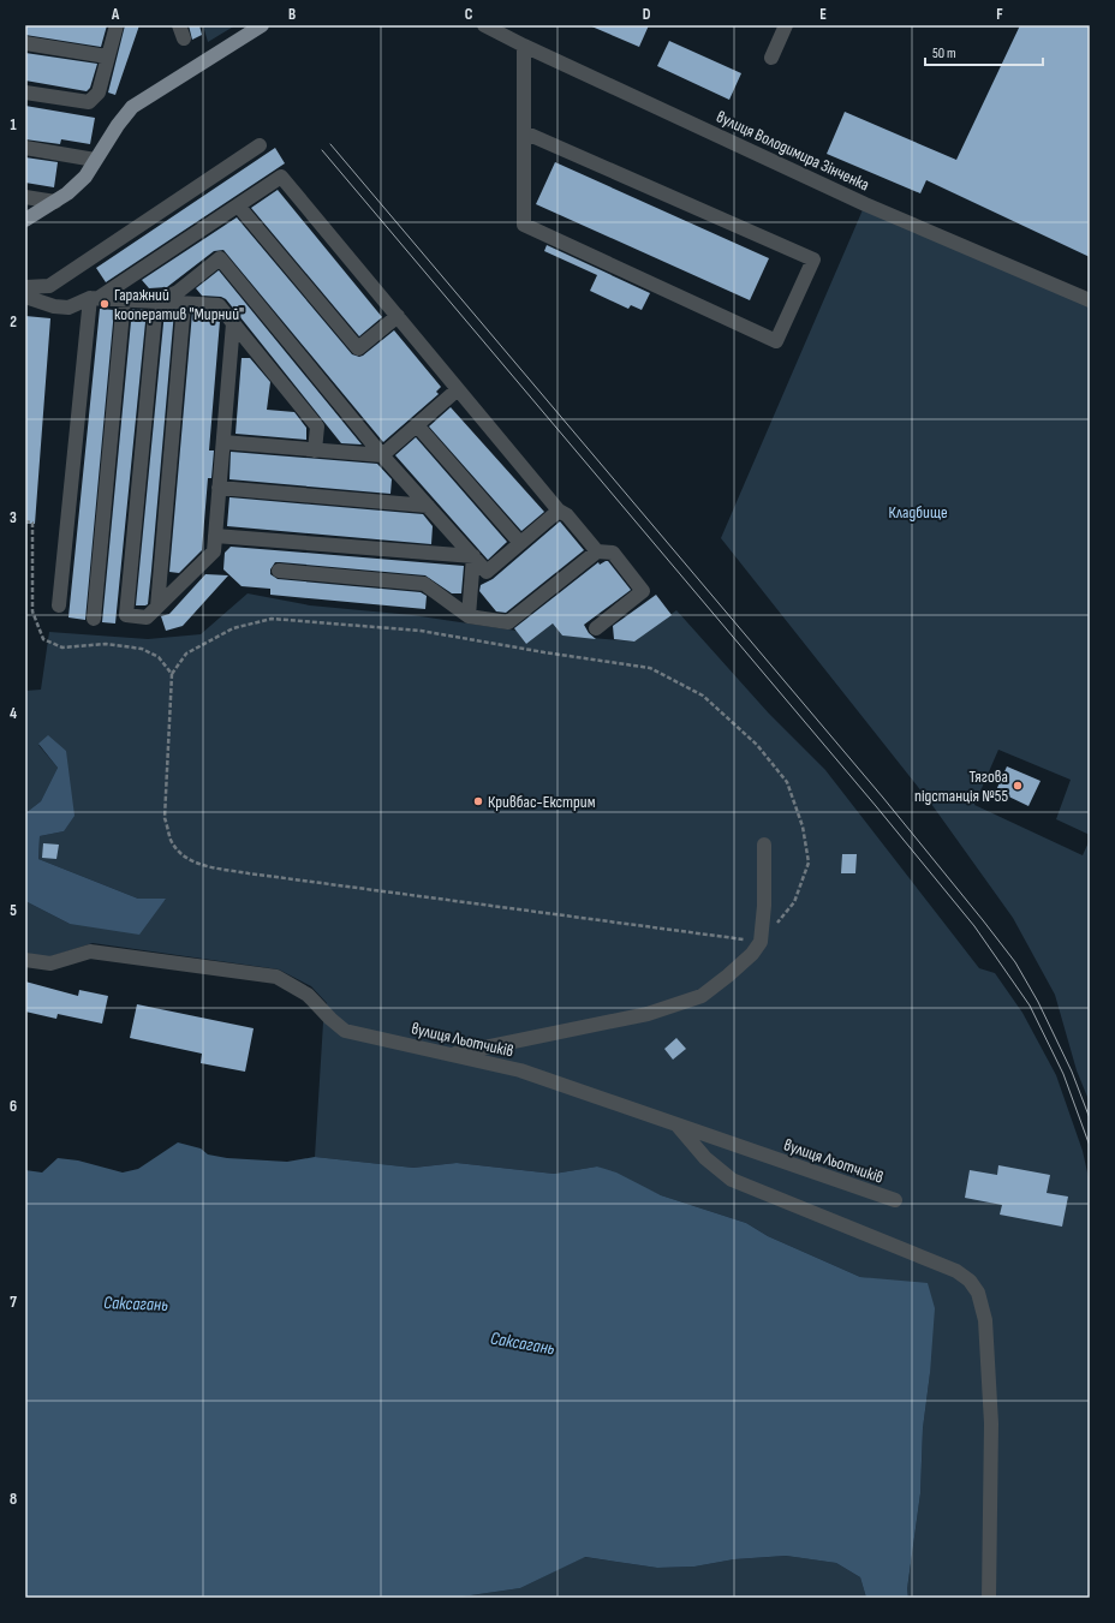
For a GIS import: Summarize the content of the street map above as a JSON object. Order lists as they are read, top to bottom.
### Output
{
  "streets": {
    "street": ["вулиця Володимира Зінченка", "вулиця Льотчиків"]
  },
  "water": ["Саксагань"],
  "parks": ["Кладбище"],
  "places": ["Гаражний кооператив \"Мирний\"", "Тягова підстанція №55", "Кривбас-Екстрим"],
  "scale_bar": "50 m",
  "grid": {
    "columns": [
      "A",
      "B",
      "C",
      "D",
      "E",
      "F"
    ],
    "rows": [
      "1",
      "2",
      "3",
      "4",
      "5",
      "6",
      "7",
      "8"
    ]
  }
}
